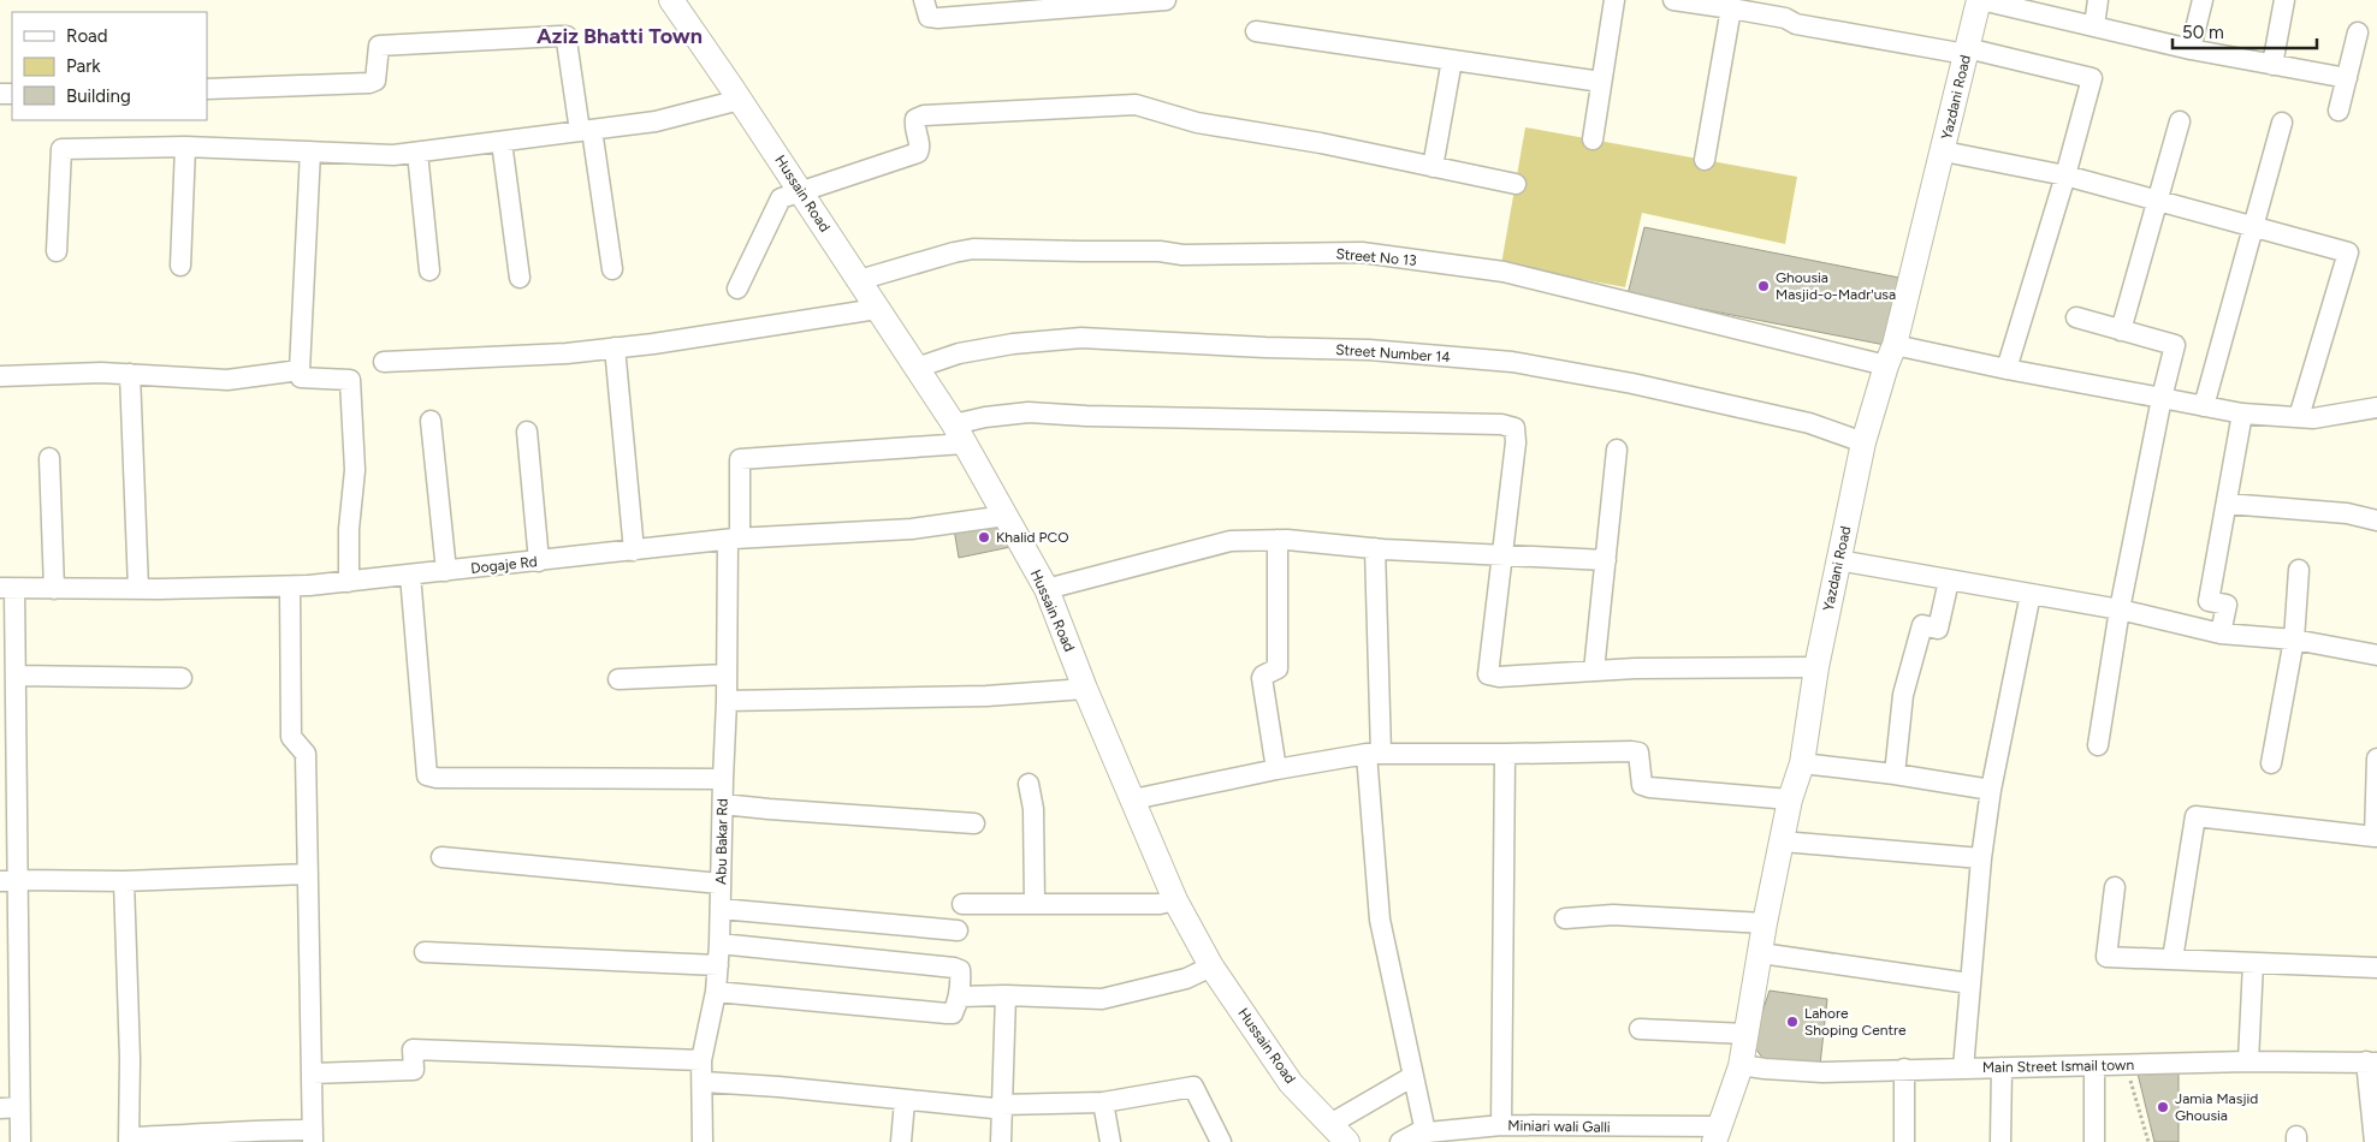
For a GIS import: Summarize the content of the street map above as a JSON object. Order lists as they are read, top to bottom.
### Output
{
  "streets": {
    "street": [
      "Yazdani Road",
      "Hussain Road",
      "Street No 13",
      "Street Number 14",
      "Dogaje Rd",
      "Abu Bakar Rd",
      "Main Street Ismail town",
      "Miniari wali Galli"
    ]
  },
  "crossings": [
    ["Yazdani Road", "Street No 13"],
    ["Yazdani Road", "Street Number 14"],
    ["Yazdani Road", "Main Street Ismail town"],
    ["Yazdani Road", "Miniari wali Galli"],
    ["Hussain Road", "Street No 13"],
    ["Hussain Road", "Street Number 14"],
    ["Hussain Road", "Dogaje Rd"],
    ["Hussain Road", "Abu Bakar Rd"],
    ["Dogaje Rd", "Abu Bakar Rd"]
  ],
  "districts": ["Aziz Bhatti Town"],
  "places": [
    "Ghousia Masjid-o-Madr'usa",
    "Khalid PCO",
    "Lahore Shoping Centre",
    "Jamia Masjid Ghousia"
  ],
  "legend": ["Road", "Park", "Building"],
  "scale_bar": "50 m"
}
